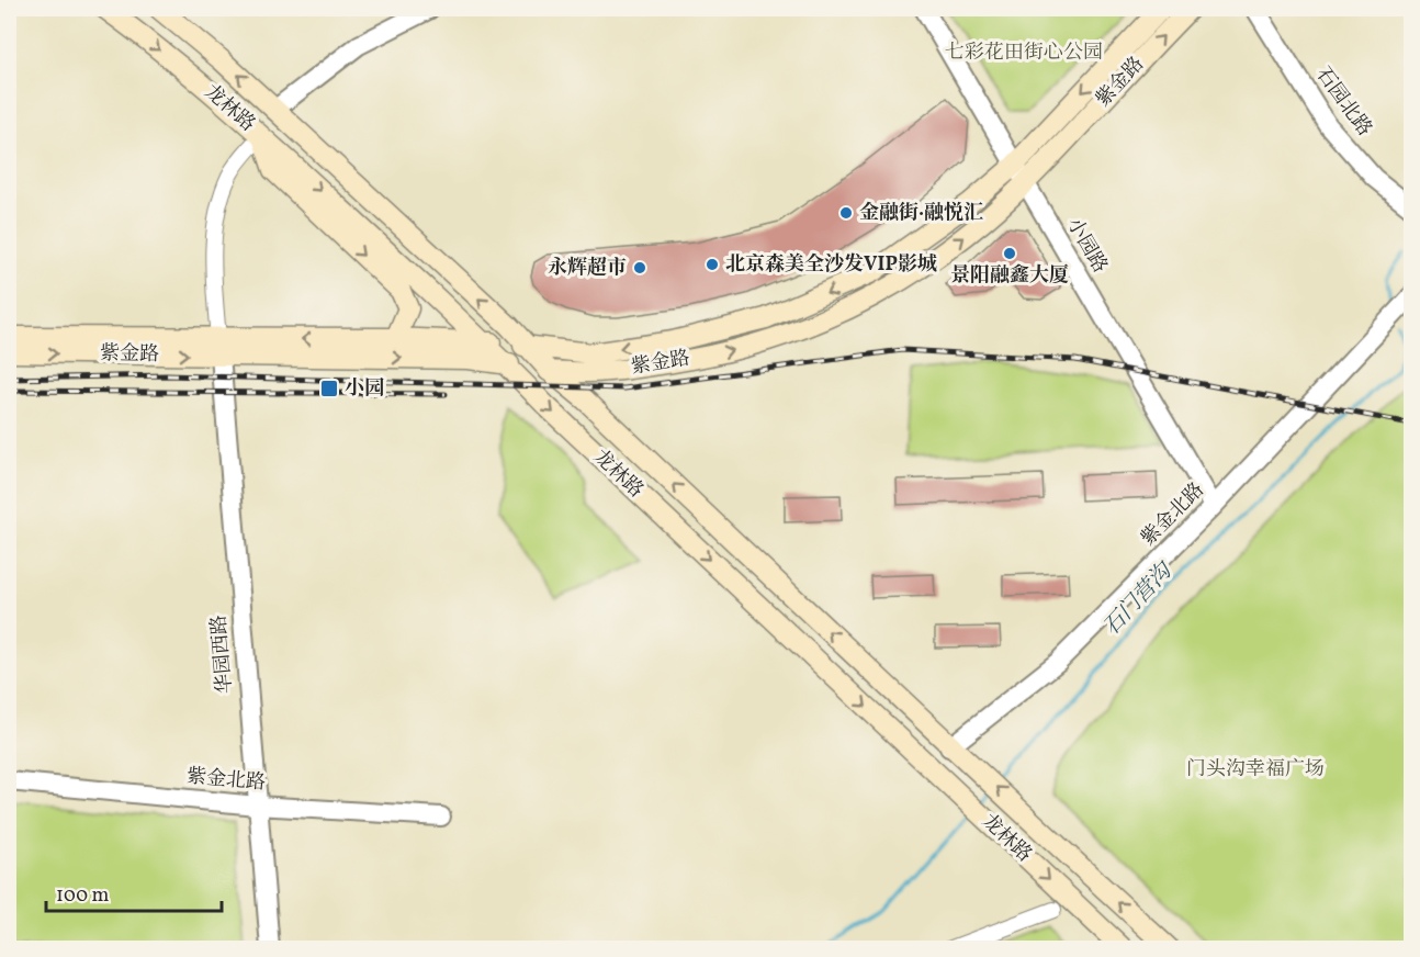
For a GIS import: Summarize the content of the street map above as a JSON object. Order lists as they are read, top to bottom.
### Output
{
  "streets": {
    "main road": ["紫金路", "龙林路"],
    "street": [
      "石园北路",
      "小园路",
      "紫金北路",
      "华园西路"
    ]
  },
  "crossings": [
    ["紫金路", "龙林路"],
    ["紫金路", "小园路"],
    ["紫金路", "华园西路"],
    ["龙林路", "紫金北路"],
    ["龙林路", "华园西路"],
    ["小园路", "紫金北路"],
    ["紫金北路", "华园西路"]
  ],
  "water": ["石门营沟"],
  "parks": ["七彩花田街心公园", "门头沟幸福广场"],
  "places": {
    "other": [
      "金融街·融悦汇",
      "景阳融鑫大厦",
      "北京森美全沙发VIP影城",
      "永辉超市"
    ],
    "transit": ["小园"]
  },
  "scale_bar": "100 m"
}
